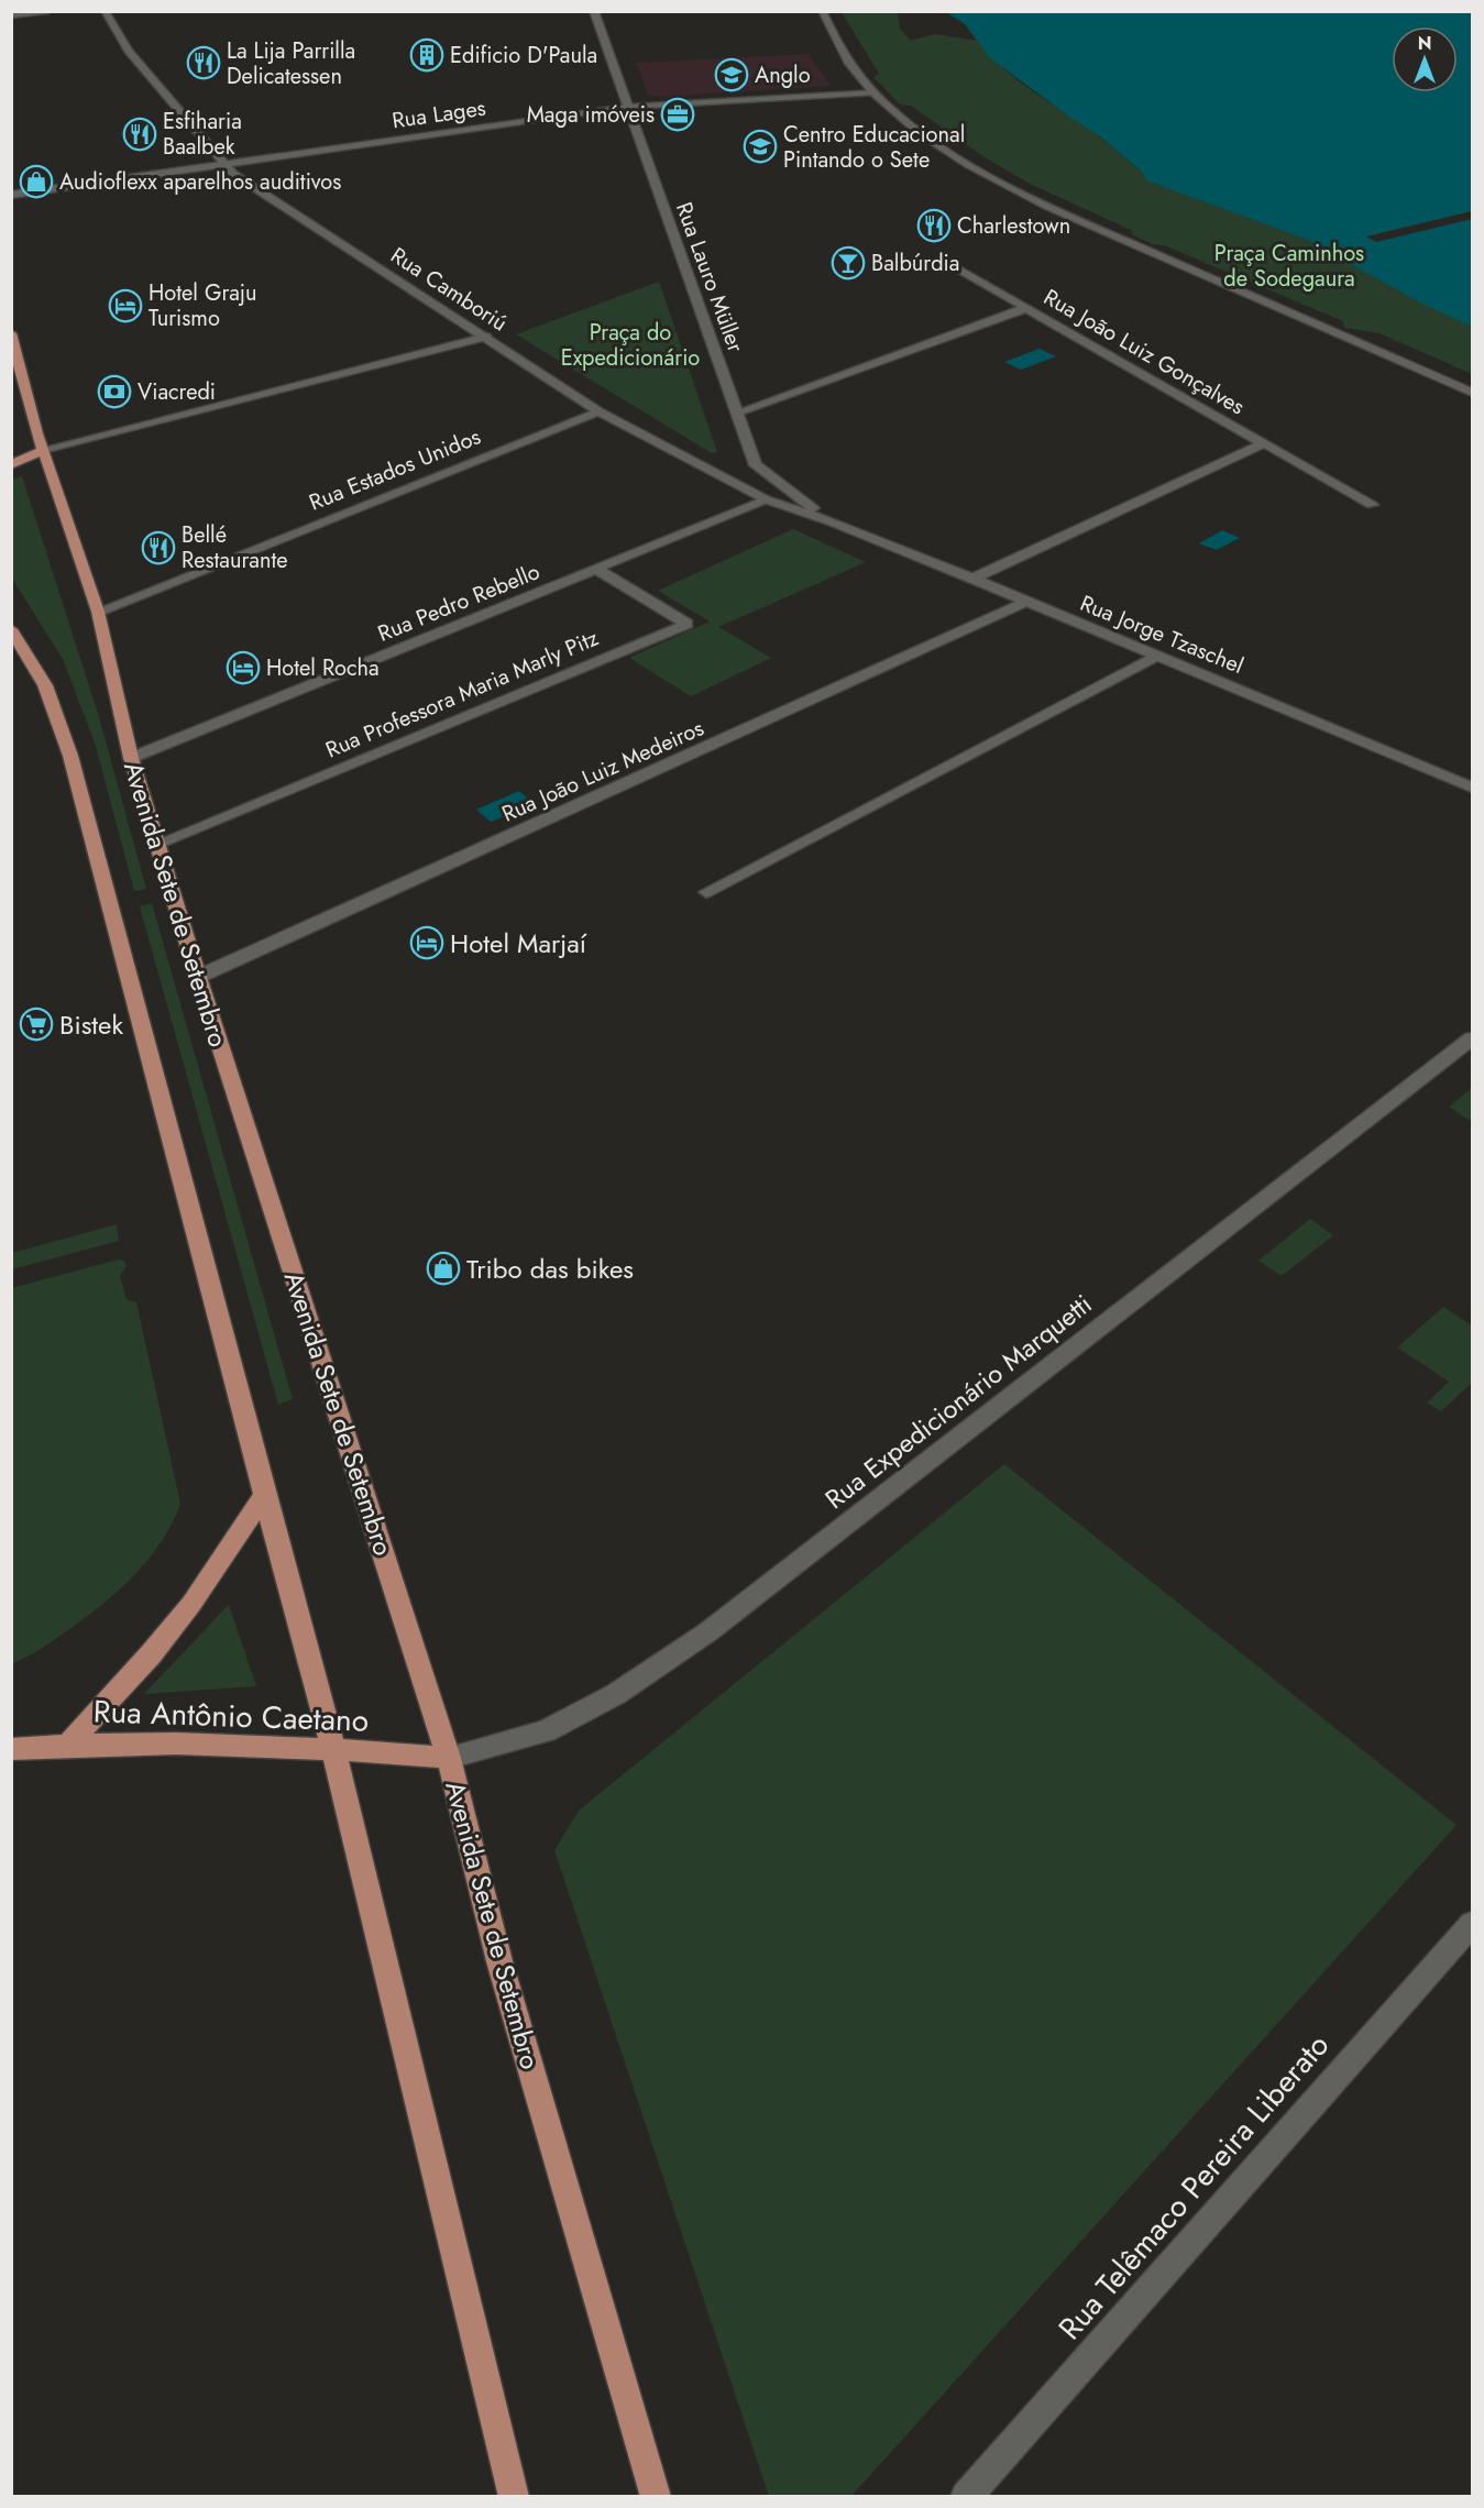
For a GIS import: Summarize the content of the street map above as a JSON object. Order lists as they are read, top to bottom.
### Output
{
  "streets": {
    "main road": ["Avenida Sete de Setembro", "Rua Antônio Caetano"],
    "street": [
      "Rua Lages",
      "Rua Lauro Müller",
      "Rua Camboriú",
      "Rua João Luiz Gonçalves",
      "Rua Estados Unidos",
      "Rua Pedro Rebello",
      "Rua Jorge Tzaschel",
      "Rua Professora Maria Marly Pitz",
      "Rua João Luiz Medeiros",
      "Rua Expedicionário Marquetti",
      "Rua Telêmaco Pereira Liberato"
    ]
  },
  "crossings": [
    ["Rua Lages", "Rua Lauro Müller"],
    ["Rua Lages", "Rua Camboriú"],
    ["Rua Lauro Müller", "Rua Camboriú"],
    ["Rua Lauro Müller", "Rua João Luiz Gonçalves"],
    ["Rua Lauro Müller", "Rua Jorge Tzaschel"],
    ["Rua Camboriú", "Rua Estados Unidos"],
    ["Rua Camboriú", "Rua Pedro Rebello"],
    ["Rua Camboriú", "Rua Jorge Tzaschel"],
    ["Rua Estados Unidos", "Avenida Sete de Setembro"],
    ["Rua Pedro Rebello", "Rua Professora Maria Marly Pitz"],
    ["Rua Pedro Rebello", "Avenida Sete de Setembro"],
    ["Rua Jorge Tzaschel", "Rua João Luiz Medeiros"],
    ["Rua Professora Maria Marly Pitz", "Avenida Sete de Setembro"],
    ["Rua João Luiz Medeiros", "Avenida Sete de Setembro"],
    ["Avenida Sete de Setembro", "Rua Expedicionário Marquetti"],
    ["Avenida Sete de Setembro", "Rua Antônio Caetano"],
    ["Rua Expedicionário Marquetti", "Rua Antônio Caetano"]
  ],
  "parks": ["Praça Caminhos de Sodegaura", "Praça do Expedicionário"],
  "places": {
    "building": ["Edificio D'Paula"],
    "restaurant": [
      "La Lija Parrilla Delicatessen",
      "Esfiharia Baalbek",
      "Charlestown",
      "Bellé Restaurante"
    ],
    "school or university": ["Anglo", "Centro Educacional Pintando o Sete"],
    "office": ["Maga imóveis"],
    "shop": ["Audioflexx aparelhos auditivos", "Tribo das bikes"],
    "bar": ["Balbúrdia"],
    "hotel": ["Hotel Graju Turismo", "Hotel Rocha", "Hotel Marjaí"],
    "bank": ["Viacredi"],
    "supermarket": ["Bistek"]
  },
  "north": "top"
}
